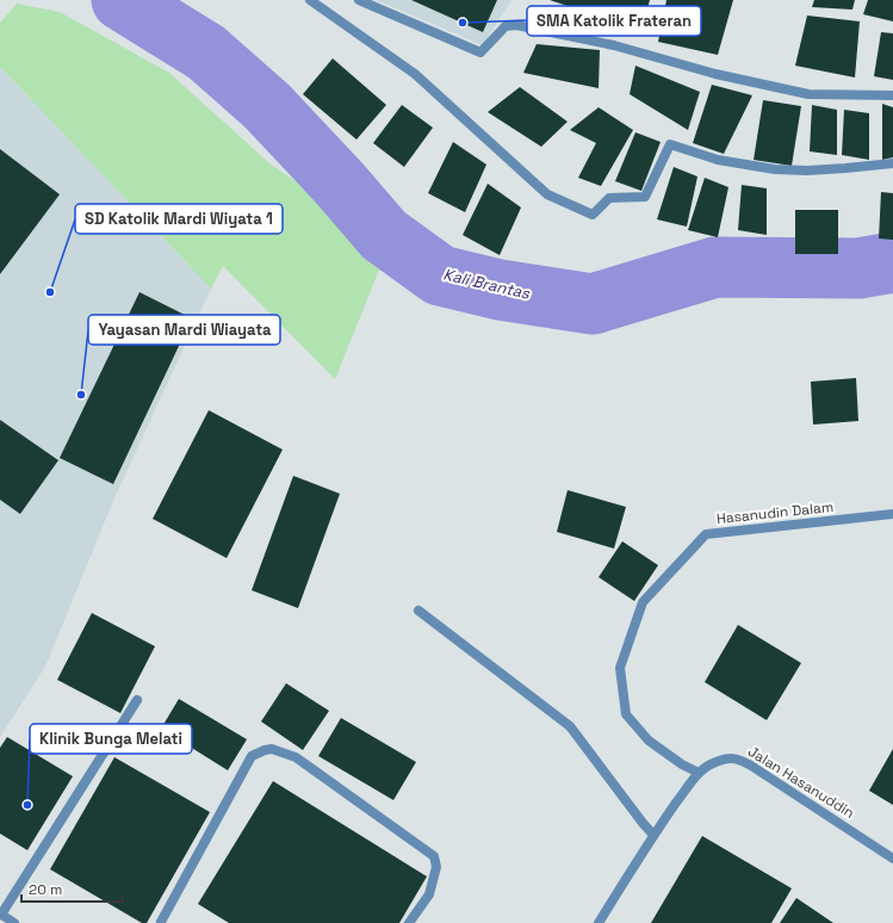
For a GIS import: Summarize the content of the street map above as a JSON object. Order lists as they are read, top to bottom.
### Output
{
  "streets": {
    "street": ["Hasanudin Dalam", "Jalan Hasanuddin"]
  },
  "crossings": [
    ["Hasanudin Dalam", "Jalan Hasanuddin"]
  ],
  "water": ["Kali Brantas"],
  "places": [
    "SMA Katolik Frateran",
    "SD Katolik Mardi Wiyata 1",
    "Yayasan Mardi Wiayata",
    "Klinik Bunga Melati"
  ],
  "scale_bar": "20 m"
}
